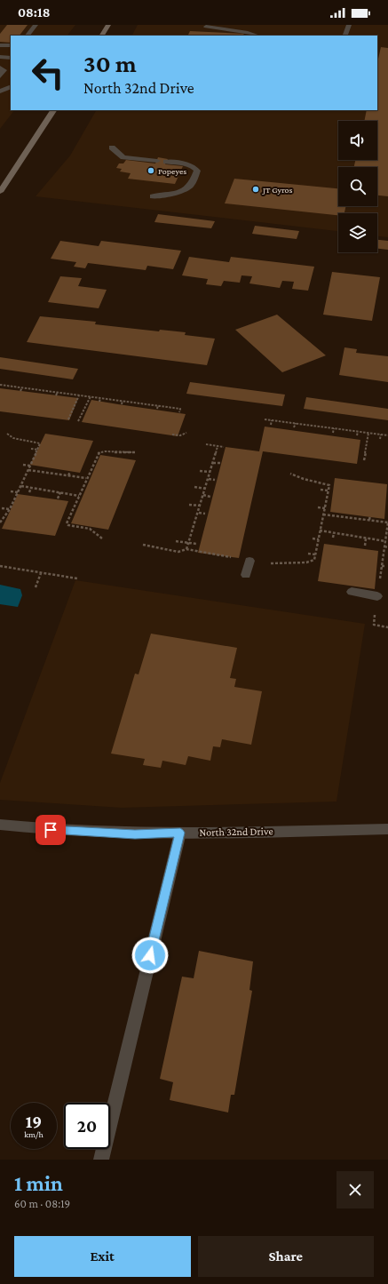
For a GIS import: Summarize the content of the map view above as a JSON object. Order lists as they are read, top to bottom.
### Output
{
  "streets": {
    "street": ["North 32nd Drive"]
  },
  "places": ["Popeyes", "JT Gyros"],
  "page": {
    "status": "08:18",
    "turn": ["30 m", "North 32nd Drive"],
    "speed": "19 km/h",
    "limit": "20",
    "heading": ["1 min", "60 m · 08:19"],
    "buttons": ["Exit", "Share"]
  }
}
